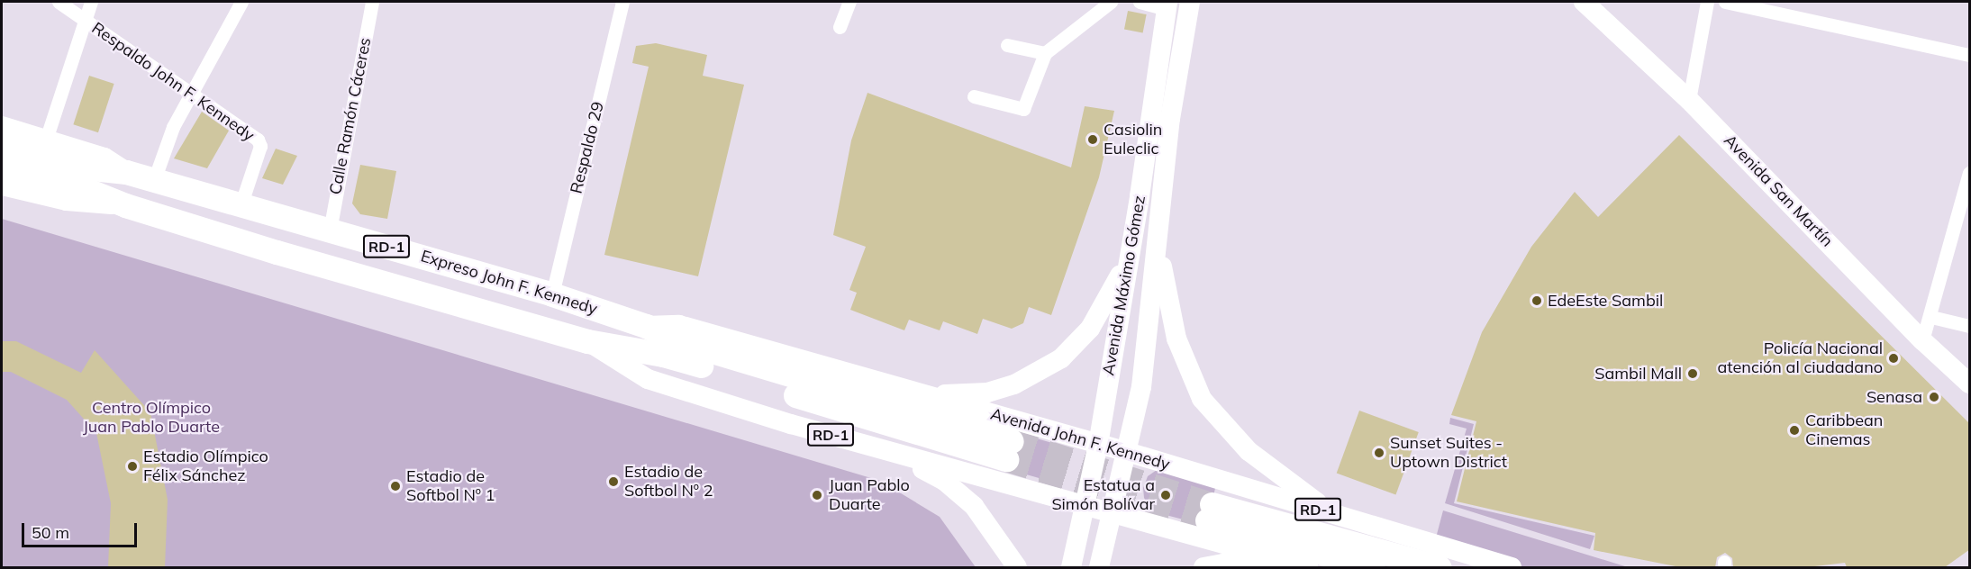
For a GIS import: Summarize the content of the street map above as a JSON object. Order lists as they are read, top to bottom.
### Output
{
  "streets": {
    "highway": ["RD-1", "Expreso John F. Kennedy"],
    "main road": ["Avenida San Martín", "Avenida Máximo Gómez", "Avenida John F. Kennedy"],
    "street": ["Respaldo John F. Kennedy", "Calle Ramón Cáceres", "Respaldo 29"]
  },
  "crossings": [
    ["Respaldo John F. Kennedy", "Expreso John F. Kennedy"],
    ["Calle Ramón Cáceres", "Expreso John F. Kennedy"],
    ["Respaldo 29", "Expreso John F. Kennedy"],
    ["RD-1", "Expreso John F. Kennedy"],
    ["RD-1", "Avenida Máximo Gómez"],
    ["Expreso John F. Kennedy", "Avenida John F. Kennedy"],
    ["Avenida Máximo Gómez", "Avenida John F. Kennedy"]
  ],
  "parks": ["Centro Olímpico Juan Pablo Duarte"],
  "places": [
    "Casiolin Euleclic",
    "EdeEste Sambil",
    "Policía Nacional atención al ciudadano",
    "Sambil Mall",
    "Senasa",
    "Caribbean Cinemas",
    "Sunset Suites - Uptown District",
    "Estadio Olímpico Félix Sánchez",
    "Estadio de Softbol Nº 2",
    "Estadio de Softbol Nº 1",
    "Juan Pablo Duarte",
    "Estatua a Simón Bolívar"
  ],
  "scale_bar": "50 m"
}
